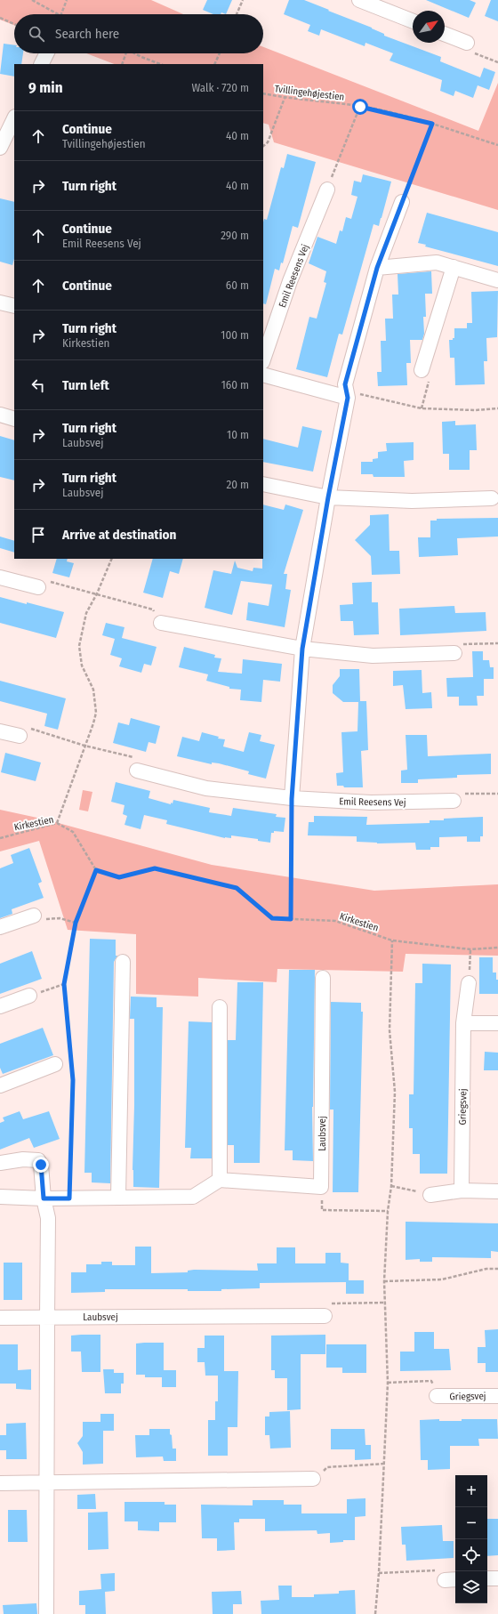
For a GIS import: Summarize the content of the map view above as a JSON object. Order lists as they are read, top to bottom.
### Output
{
  "streets": {
    "street": ["Emil Reesens Vej", "Griegsvej", "Laubsvej"],
    "path": ["Tvillingehøjestien", "Kirkestien"]
  },
  "north": "top right",
  "page": {
    "search": "Search here",
    "heading": ["9 min", "Walk · 720 m"],
    "list": [
      ["Continue", "Tvillingehøjestien", "40 m"],
      ["Turn right", "40 m"],
      ["Continue", "Emil Reesens Vej", "290 m"],
      ["Continue", "60 m"],
      ["Turn right", "Kirkestien", "100 m"],
      ["Turn left", "160 m"],
      ["Turn right", "Laubsvej", "10 m"],
      ["Turn right", "Laubsvej", "20 m"],
      "Arrive at destination"
    ],
    "map_buttons": ["+", "−"]
  }
}
